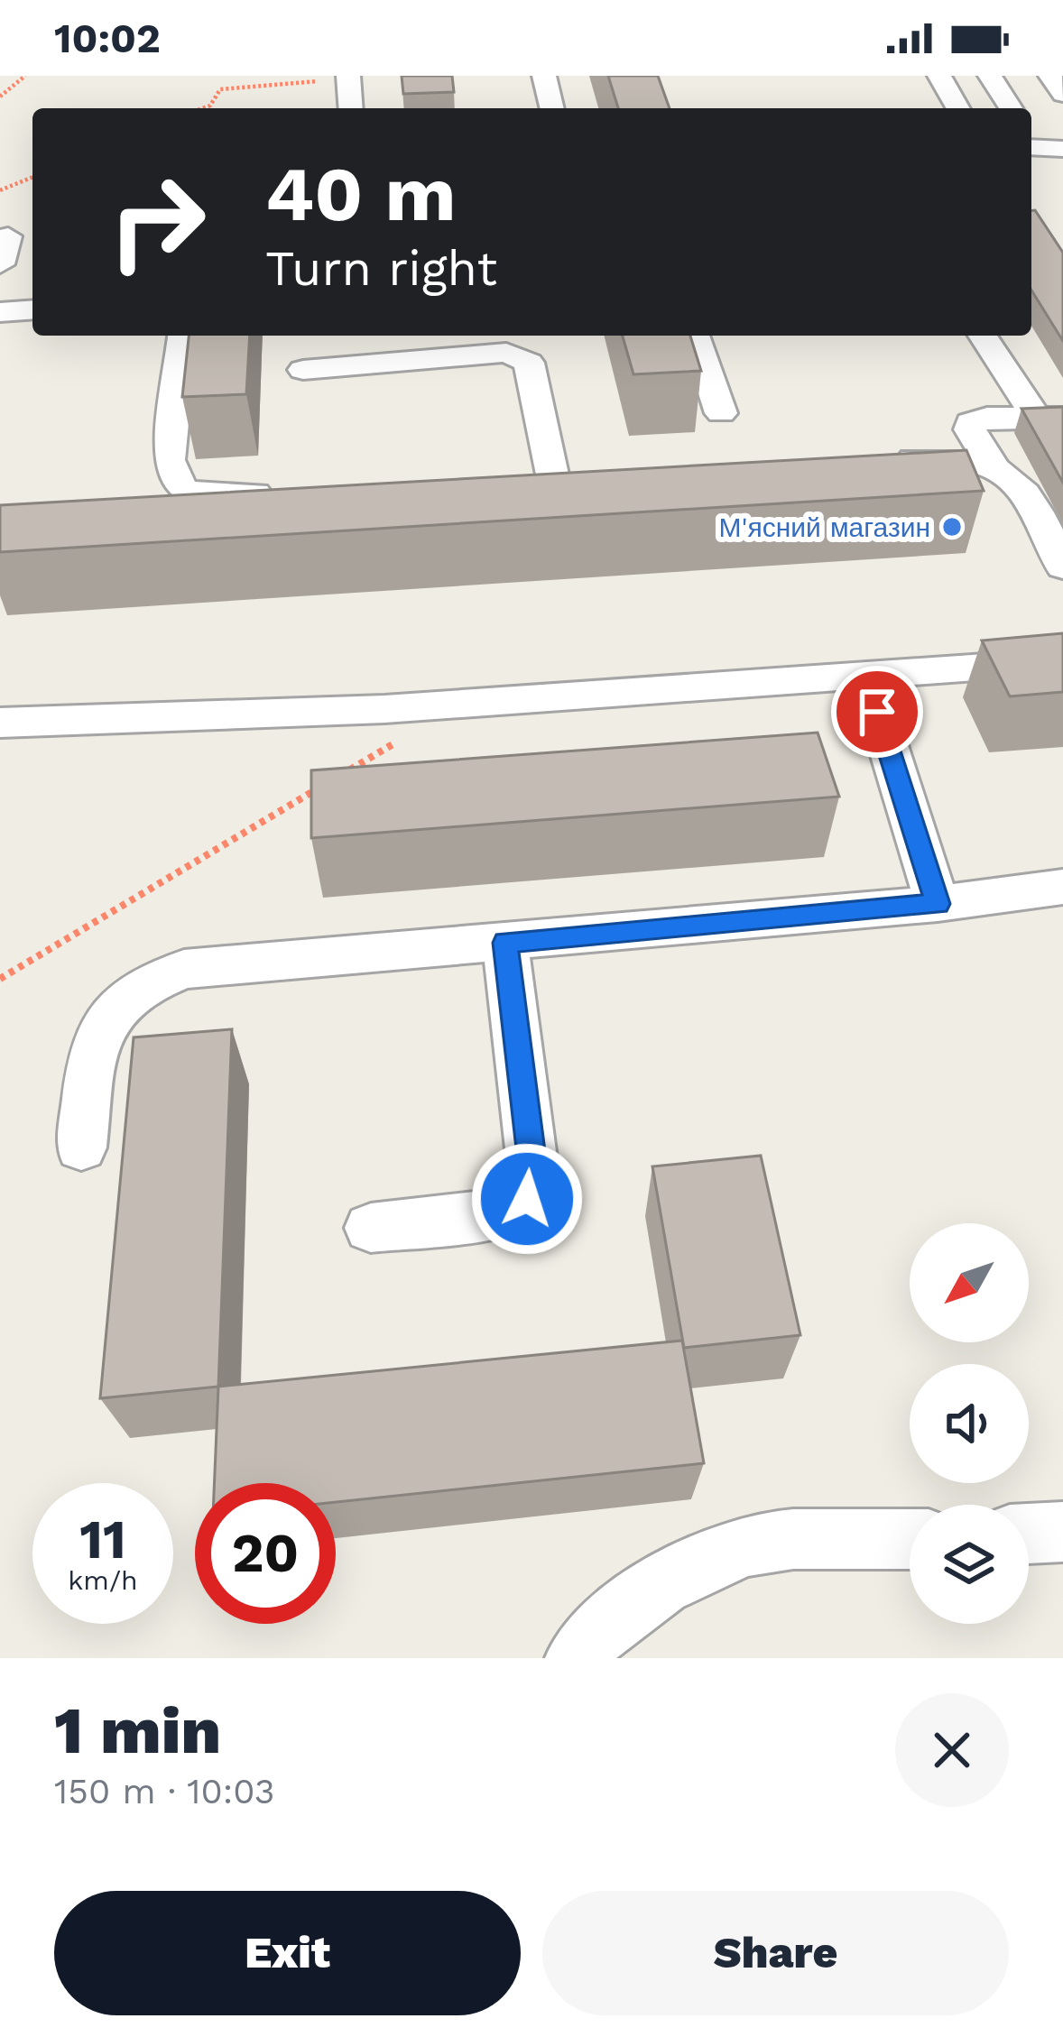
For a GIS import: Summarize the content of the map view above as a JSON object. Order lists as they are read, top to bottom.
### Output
{
  "places": ["М'ясний магазин"],
  "north": "bottom left",
  "page": {
    "status": "10:02",
    "turn": ["40 m", "Turn right"],
    "speed": "11 km/h",
    "limit": "20",
    "heading": ["1 min", "150 m · 10:03"],
    "buttons": ["Exit", "Share"]
  }
}
